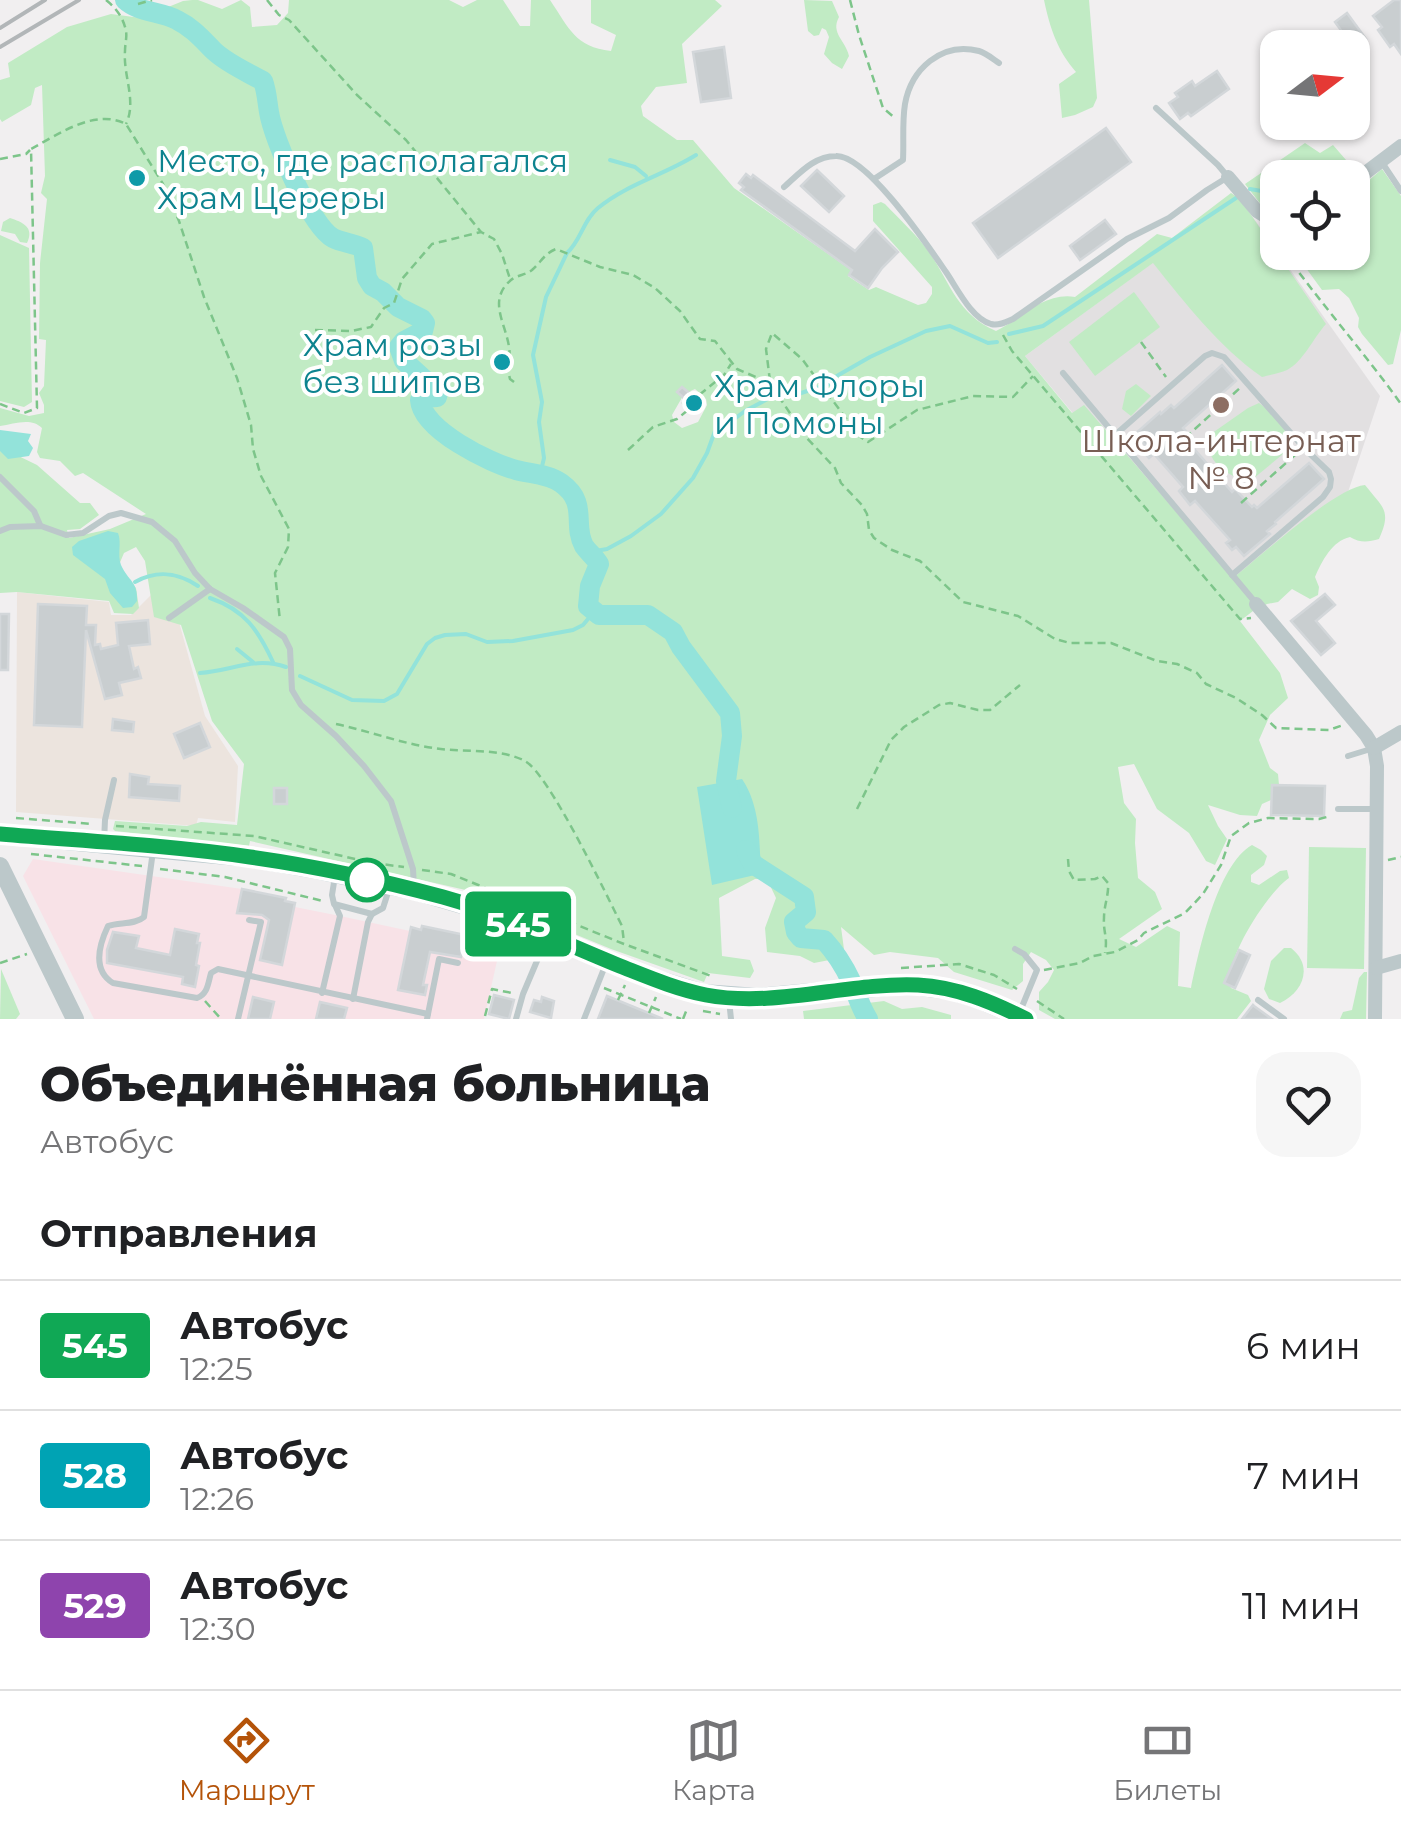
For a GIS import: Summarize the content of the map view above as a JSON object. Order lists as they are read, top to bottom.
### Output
{
  "places": [
    "Место, где располагался Храм Цереры",
    "Храм розы без шипов",
    "Храм Флоры и Помоны",
    "Школа-интернат № 8"
  ],
  "lines": ["bus line 545"],
  "north": "right",
  "page": {
    "on_map": "545",
    "heading": [
      ["Объединённая больница", "Автобус"],
      "Отправления"
    ],
    "list": [
      {
        "mark": "545",
        "name": "Автобус",
        "note": "12:25",
        "value": "6 мин"
      },
      {
        "mark": "528",
        "name": "Автобус",
        "note": "12:26",
        "value": "7 мин"
      },
      {
        "mark": "529",
        "name": "Автобус",
        "note": "12:30",
        "value": "11 мин"
      }
    ],
    "tabs": ["Маршрут", "Карта", "Билеты"]
  }
}
